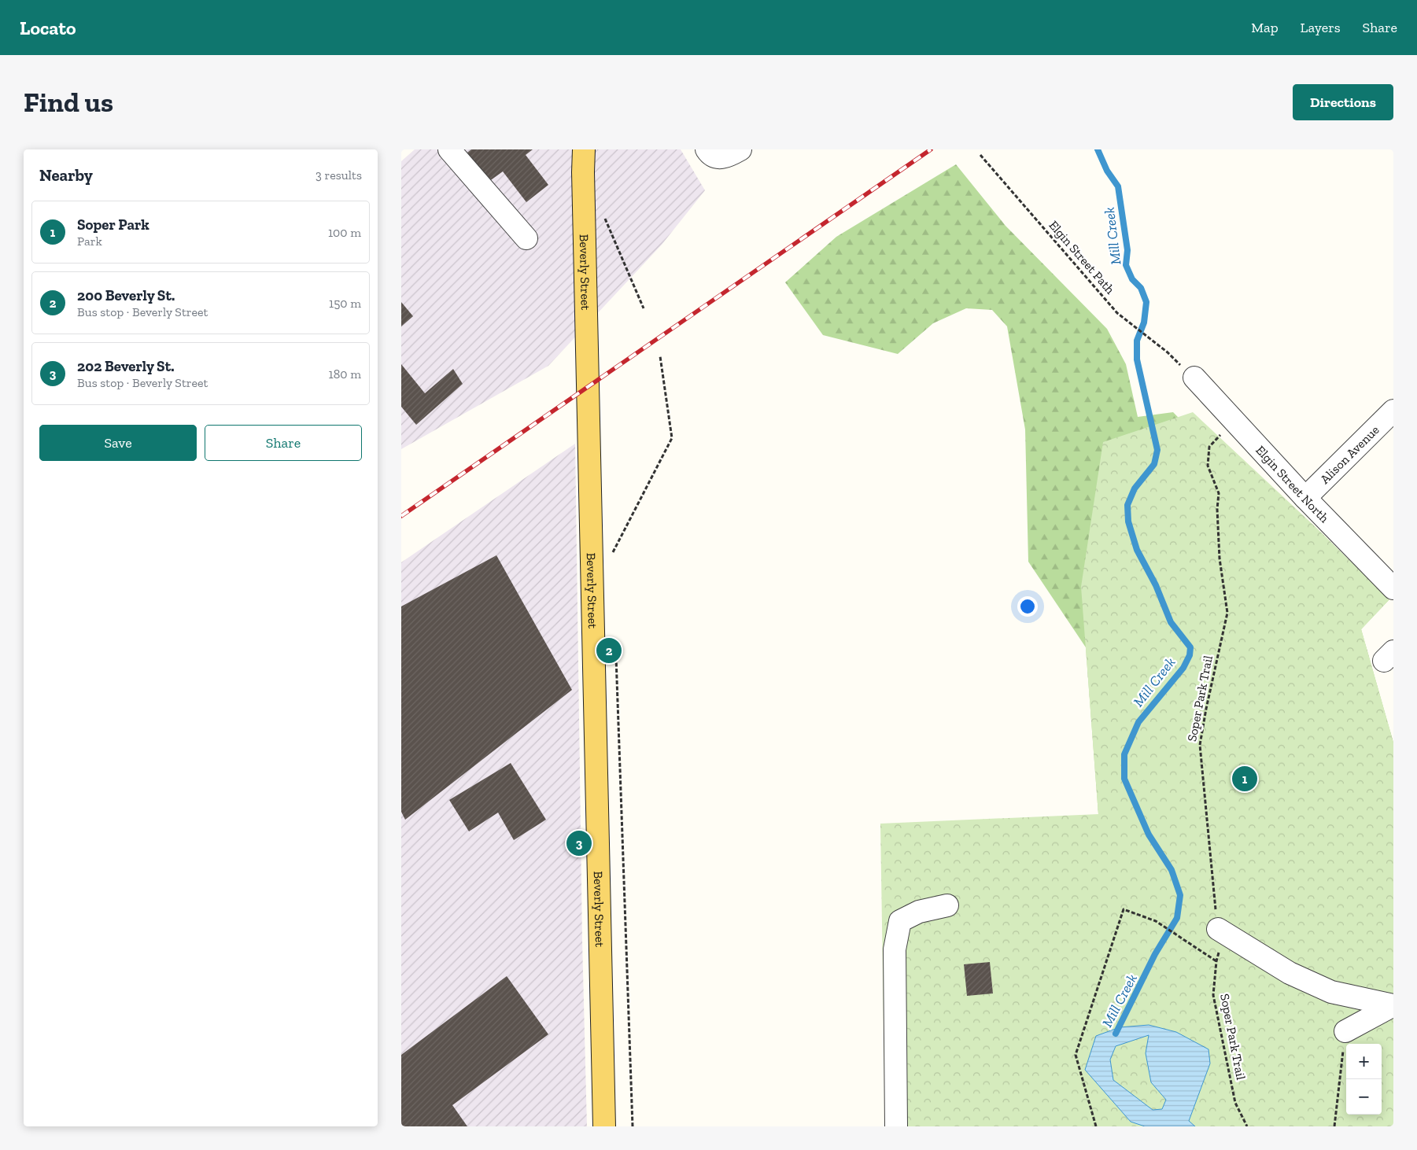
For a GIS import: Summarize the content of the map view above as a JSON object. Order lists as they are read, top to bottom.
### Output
{
  "streets": {
    "main road": ["Beverly Street"],
    "street": ["Alison Avenue", "Elgin Street North"],
    "path": ["Elgin Street Path", "Soper Park Trail"]
  },
  "crossings": [
    ["Elgin Street Path", "Elgin Street North"],
    ["Alison Avenue", "Elgin Street North"]
  ],
  "water": ["Mill Creek"],
  "page": {
    "header": "Locato",
    "nav": ["Map", "Layers", "Share"],
    "buttons": [
      "Directions",
      ["Save", "Share"]
    ],
    "title": "Find us",
    "heading": ["Nearby", "3 results"],
    "list": [
      {
        "mark": "1",
        "name": "Soper Park",
        "note": "Park",
        "value": "100 m"
      },
      {
        "mark": "2",
        "name": "200 Beverly St.",
        "note": "Bus stop · Beverly Street",
        "value": "150 m"
      },
      {
        "mark": "3",
        "name": "202 Beverly St.",
        "note": "Bus stop · Beverly Street",
        "value": "180 m"
      }
    ],
    "pins": ["2", "1", "3"],
    "map_buttons": ["+", "−"]
  }
}
